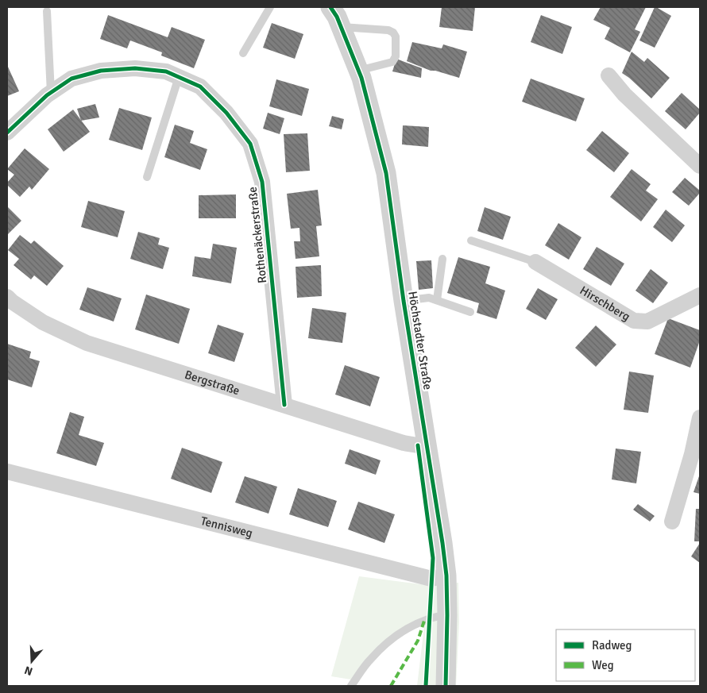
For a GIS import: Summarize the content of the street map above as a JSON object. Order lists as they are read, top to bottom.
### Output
{
  "streets": {
    "street": [
      "Rothenäckerstraße",
      "Hirschberg",
      "Höchstadter Straße",
      "Bergstraße",
      "Tennisweg"
    ]
  },
  "crossings": [
    ["Rothenäckerstraße", "Bergstraße"],
    ["Höchstadter Straße", "Bergstraße"],
    ["Höchstadter Straße", "Tennisweg"]
  ],
  "legend": ["Radweg", "Weg"],
  "north": "bottom"
}
